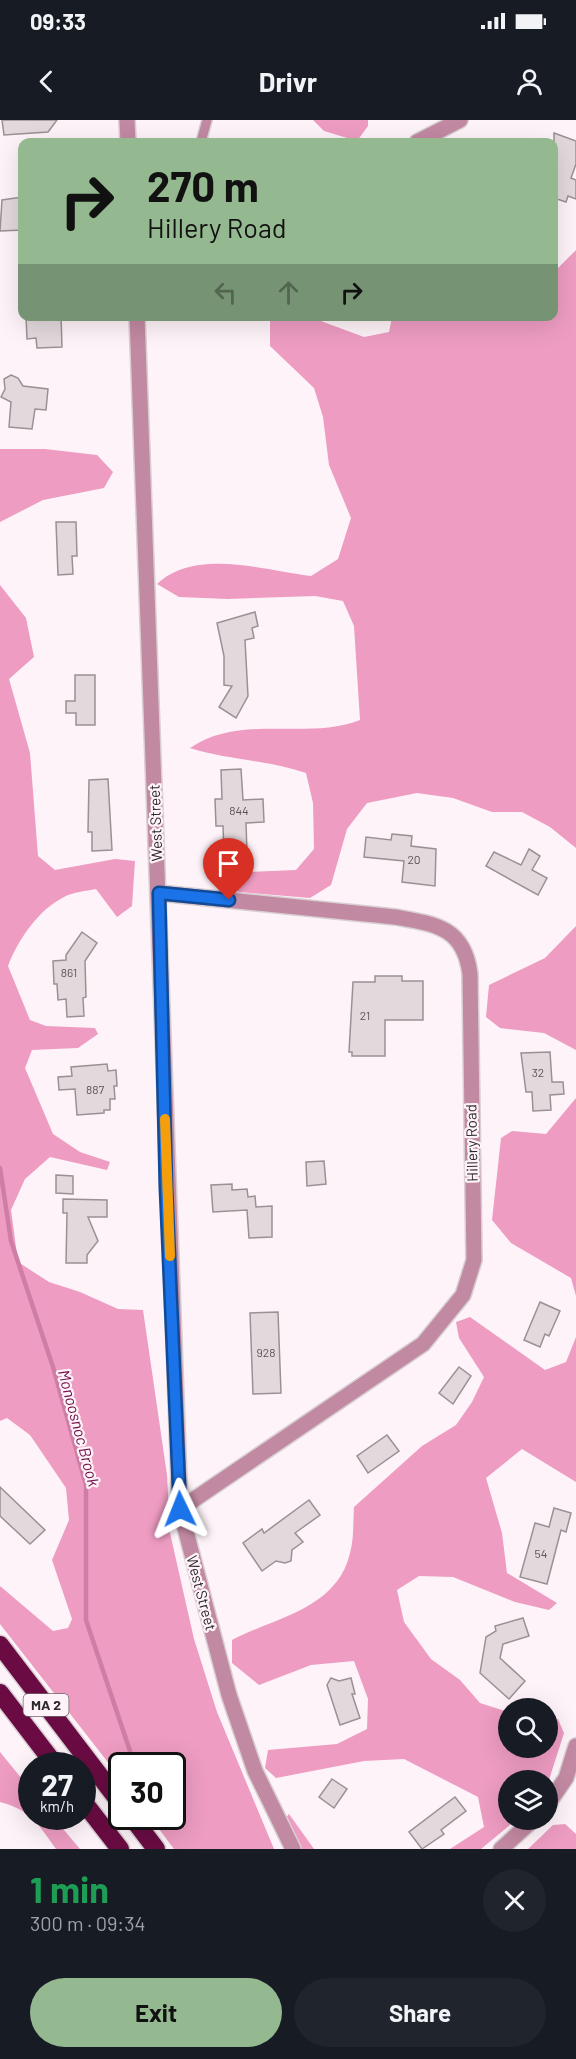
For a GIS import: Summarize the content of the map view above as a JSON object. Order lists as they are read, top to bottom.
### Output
{
  "streets": {
    "highway": ["MA 2"],
    "street": ["West Street", "Hillery Road"]
  },
  "crossings": [
    ["West Street", "Hillery Road"]
  ],
  "water": ["Monoosnoc Brook"],
  "house_numbers": [
    "844",
    "20",
    "861",
    "21",
    "32",
    "887",
    "928",
    "54"
  ],
  "page": {
    "status": "09:33",
    "header": "Drivr",
    "turn": ["270 m", "Hillery Road"],
    "speed": "27 km/h",
    "limit": "30",
    "heading": ["1 min", "300 m · 09:34"],
    "buttons": ["Exit", "Share"]
  }
}
